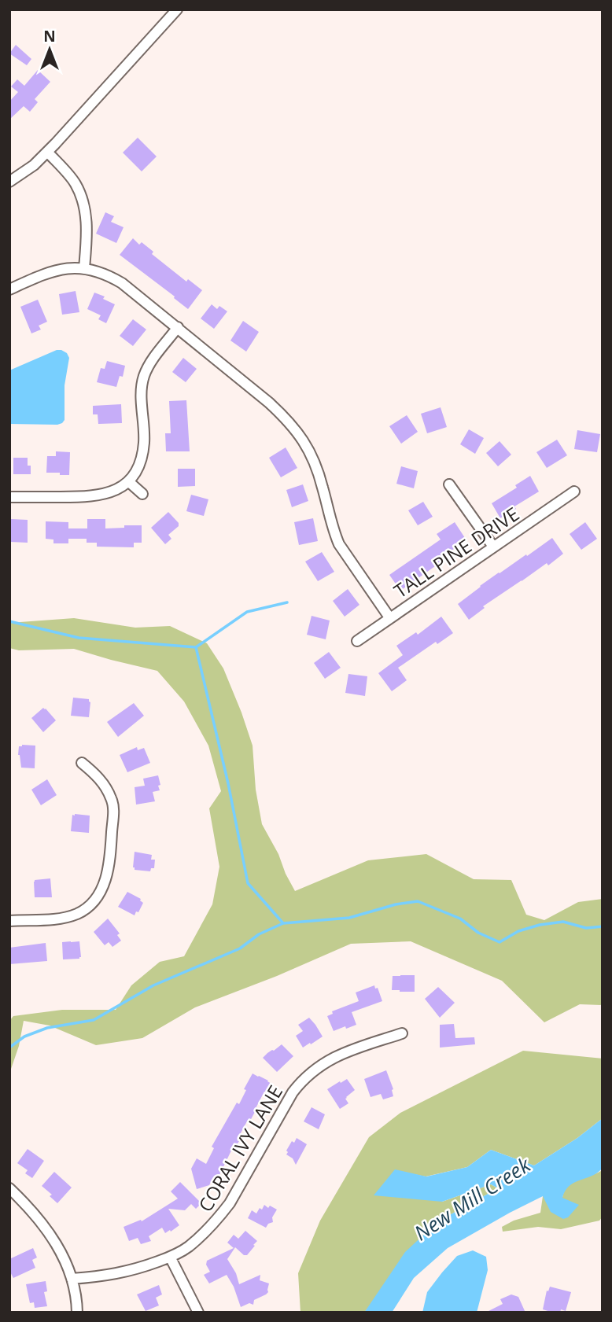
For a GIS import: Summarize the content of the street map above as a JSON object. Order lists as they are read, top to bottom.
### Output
{
  "streets": {
    "street": ["TALL PINE DRIVE", "CORAL IVY LANE"]
  },
  "water": ["New Mill Creek"],
  "north": "top"
}
